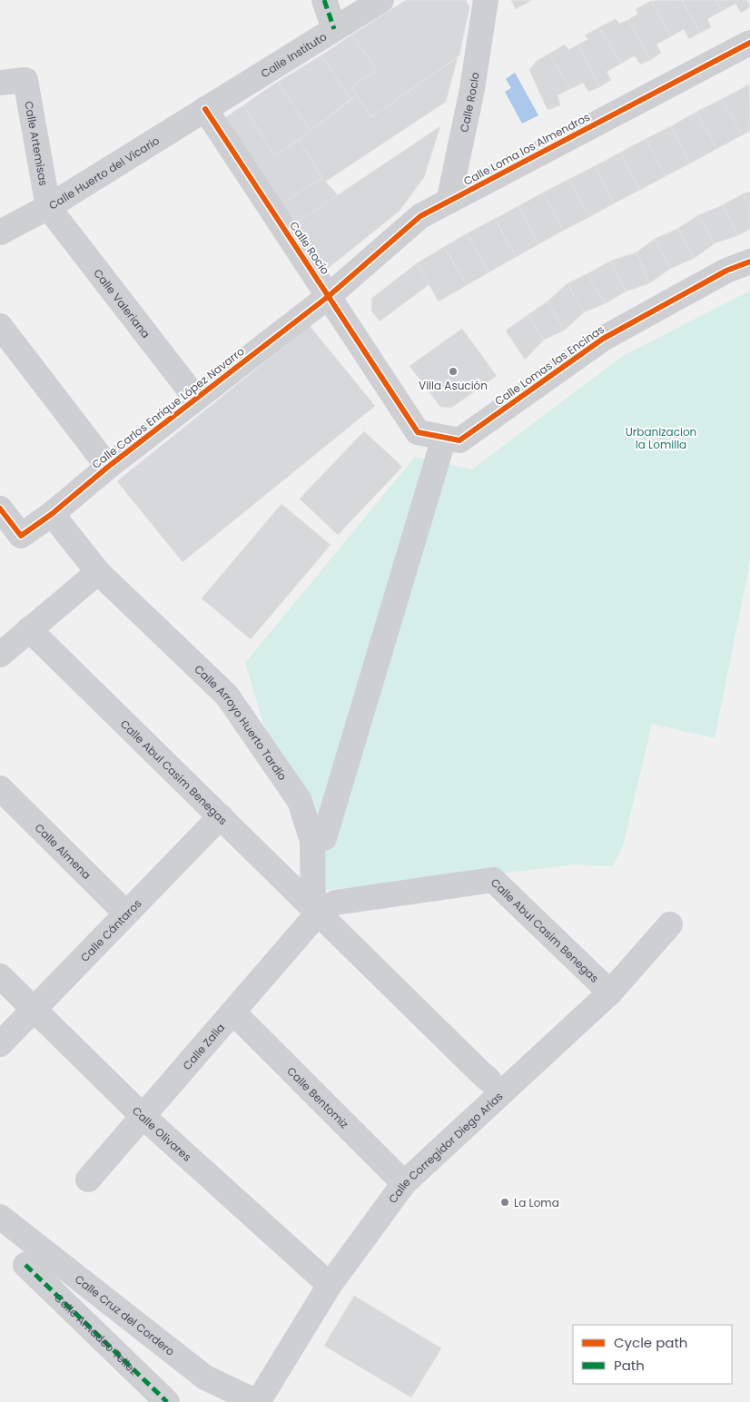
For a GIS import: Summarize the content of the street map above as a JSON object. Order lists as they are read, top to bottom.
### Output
{
  "streets": {
    "street": [
      "Calle Instituto",
      "Calle Roclo",
      "Calle Artemisas",
      "Calle Loma los Almendros",
      "Calle Huerto del Vicario",
      "Calle Rocío",
      "Calle Valeriana",
      "Calle Lomas las Encinas",
      "Calle Carlos Enrique López Navarro",
      "Calle Arroyo Huerto Tardío",
      "Calle Abul Casim Benegas",
      "Calle Almena",
      "Calle Cántaros",
      "Calle Zalia",
      "Calle Bentomiz",
      "Calle Olivares",
      "Calle Corregidor Diego Arias",
      "Calle Cruz del Cordero",
      "Calle Amadeo Tellez"
    ]
  },
  "crossings": [
    ["Calle Instituto", "Calle Huerto del Vicario"],
    ["Calle Instituto", "Calle Rocío"],
    ["Calle Roclo", "Calle Loma los Almendros"],
    ["Calle Artemisas", "Calle Huerto del Vicario"],
    ["Calle Artemisas", "Calle Valeriana"],
    ["Calle Loma los Almendros", "Calle Rocío"],
    ["Calle Loma los Almendros", "Calle Carlos Enrique López Navarro"],
    ["Calle Huerto del Vicario", "Calle Rocío"],
    ["Calle Huerto del Vicario", "Calle Valeriana"],
    ["Calle Rocío", "Calle Lomas las Encinas"],
    ["Calle Rocío", "Calle Carlos Enrique López Navarro"],
    ["Calle Valeriana", "Calle Carlos Enrique López Navarro"],
    ["Calle Carlos Enrique López Navarro", "Calle Arroyo Huerto Tardío"],
    ["Calle Arroyo Huerto Tardío", "Calle Abul Casim Benegas"],
    ["Calle Arroyo Huerto Tardío", "Calle Zalia"],
    ["Calle Abul Casim Benegas", "Calle Cántaros"],
    ["Calle Abul Casim Benegas", "Calle Zalia"],
    ["Calle Abul Casim Benegas", "Calle Corregidor Diego Arias"],
    ["Calle Almena", "Calle Cántaros"],
    ["Calle Cántaros", "Calle Olivares"],
    ["Calle Zalia", "Calle Bentomiz"],
    ["Calle Zalia", "Calle Olivares"],
    ["Calle Bentomiz", "Calle Corregidor Diego Arias"],
    ["Calle Olivares", "Calle Corregidor Diego Arias"],
    ["Calle Corregidor Diego Arias", "Calle Cruz del Cordero"]
  ],
  "parks": ["Urbanizacion la Lomilla"],
  "places": ["Villa Asución", "La Loma"],
  "legend": ["Cycle path", "Path"]
}
